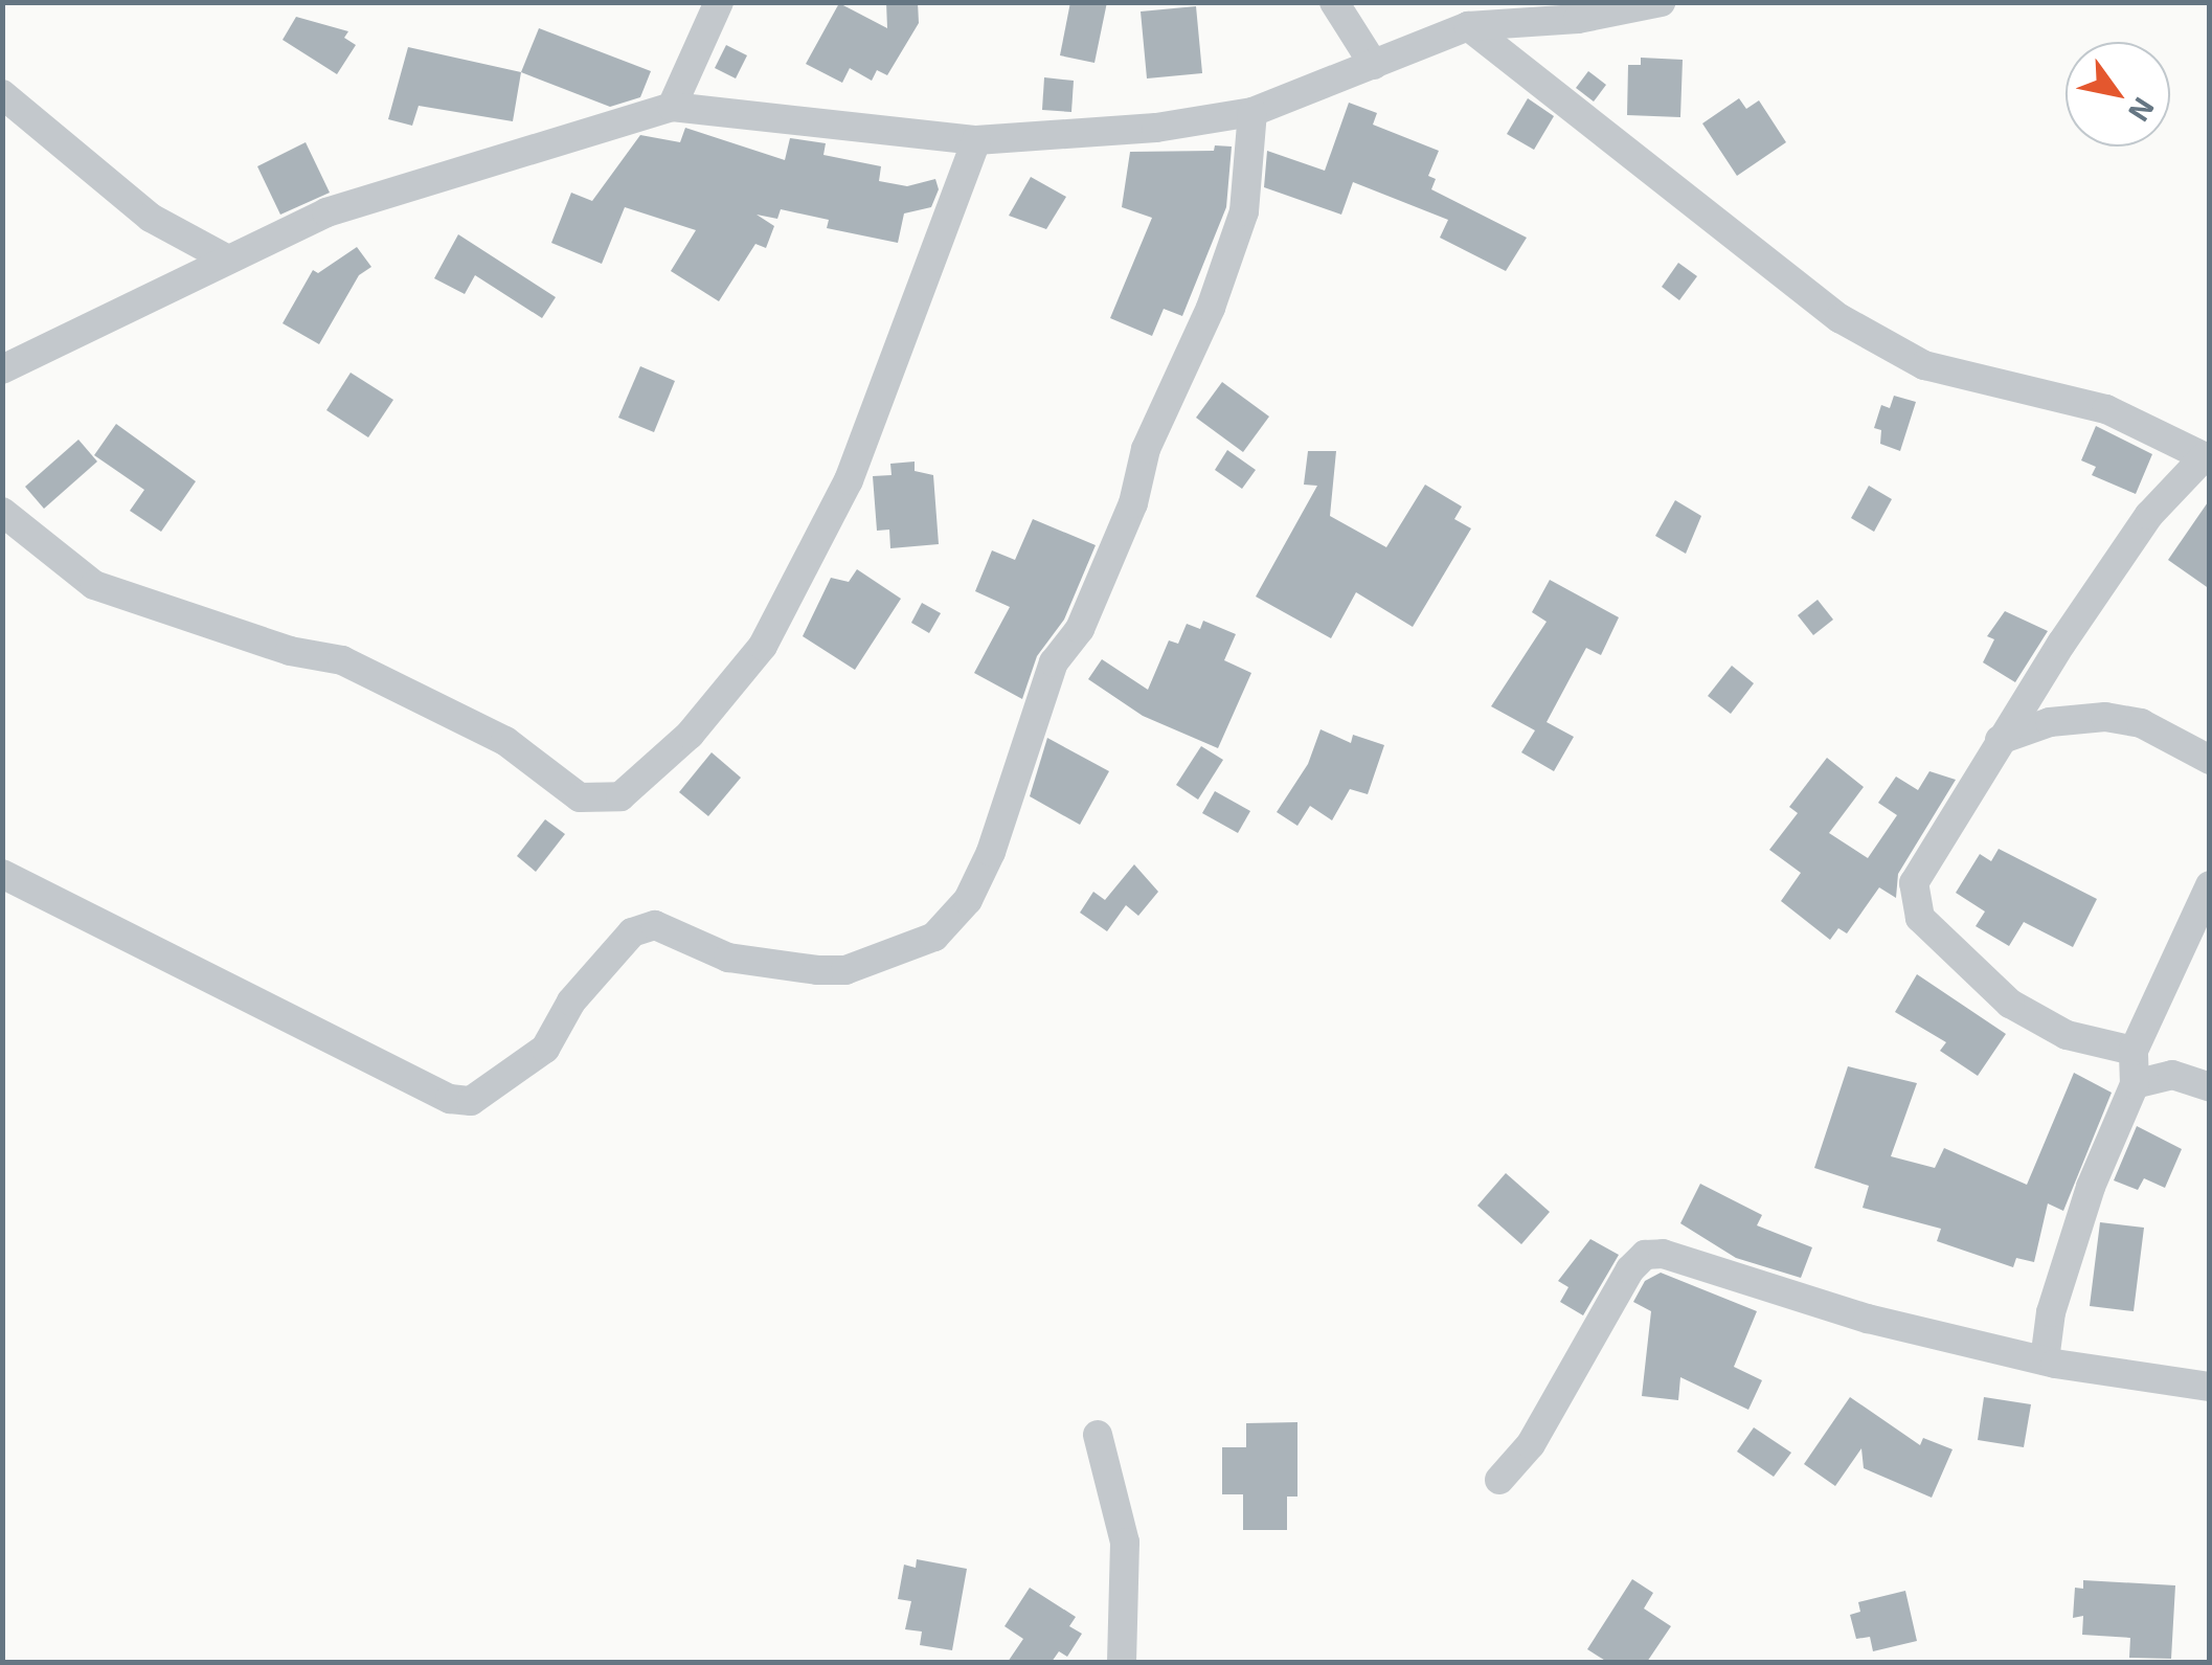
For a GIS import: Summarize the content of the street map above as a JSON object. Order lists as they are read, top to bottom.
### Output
{
  "north": "bottom right"
}
